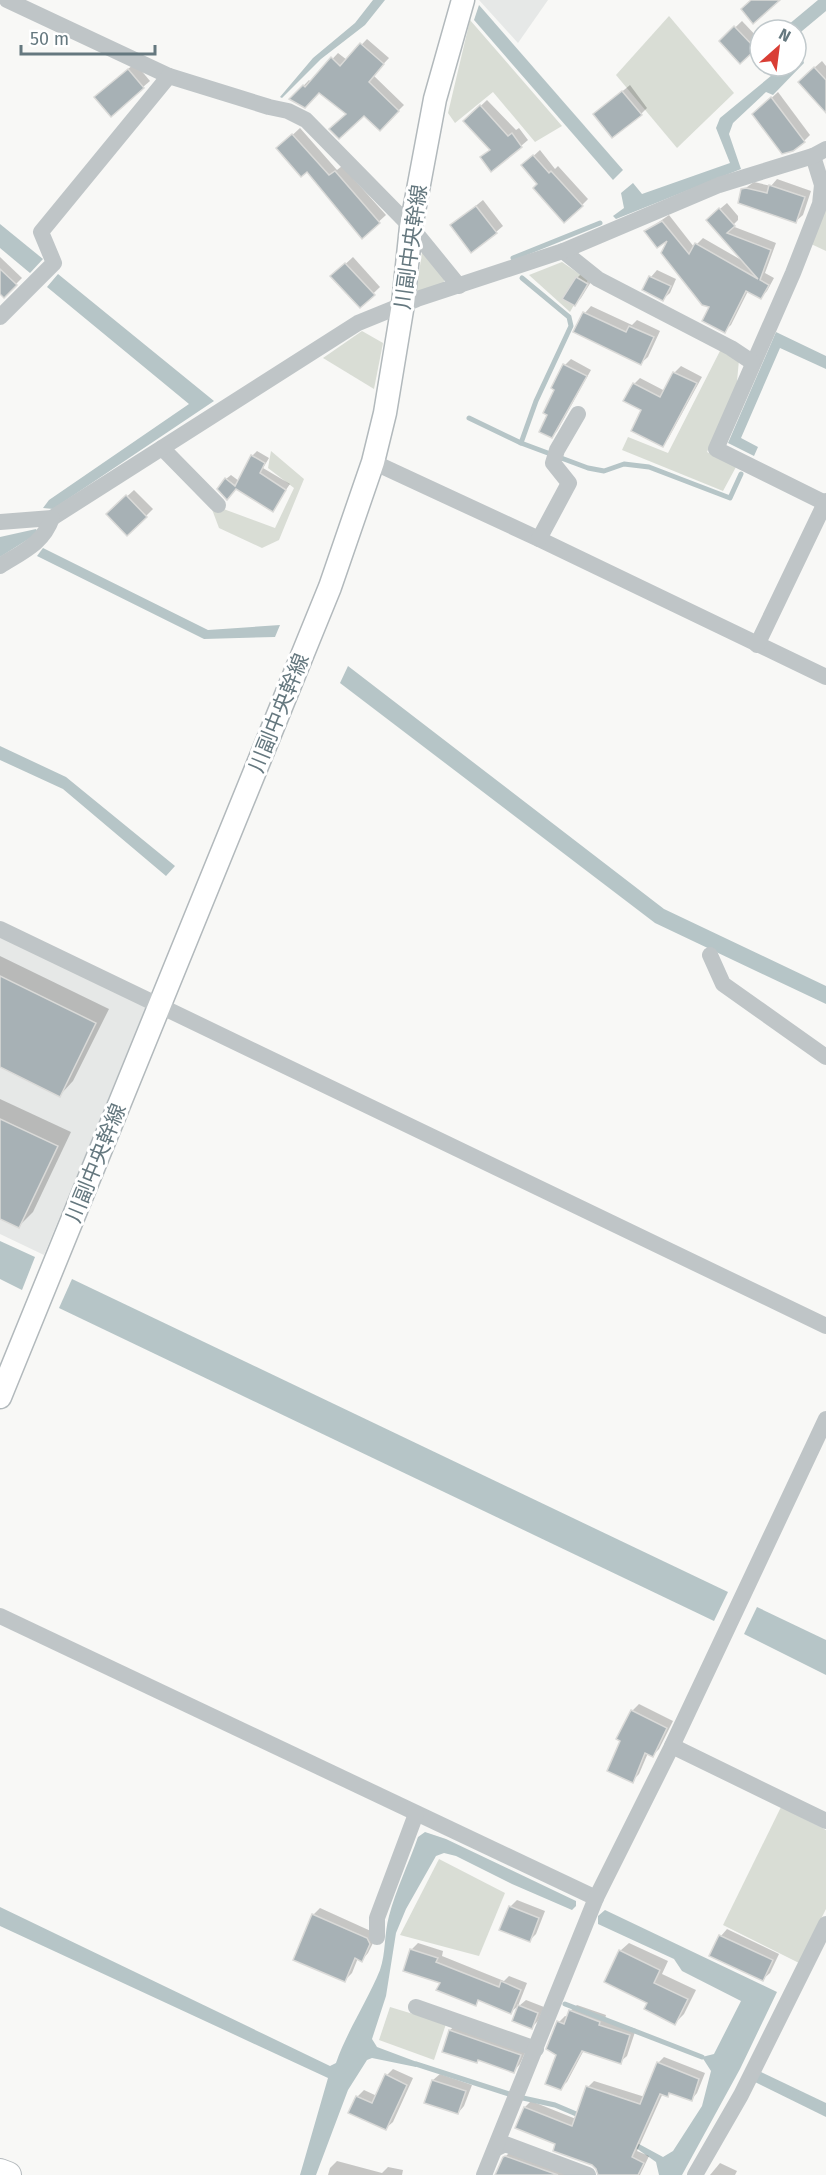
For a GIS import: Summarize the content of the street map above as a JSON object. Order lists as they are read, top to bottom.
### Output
{
  "streets": {
    "street": ["川副中央幹線"]
  },
  "scale_bar": "50 m",
  "north": "top right"
}
